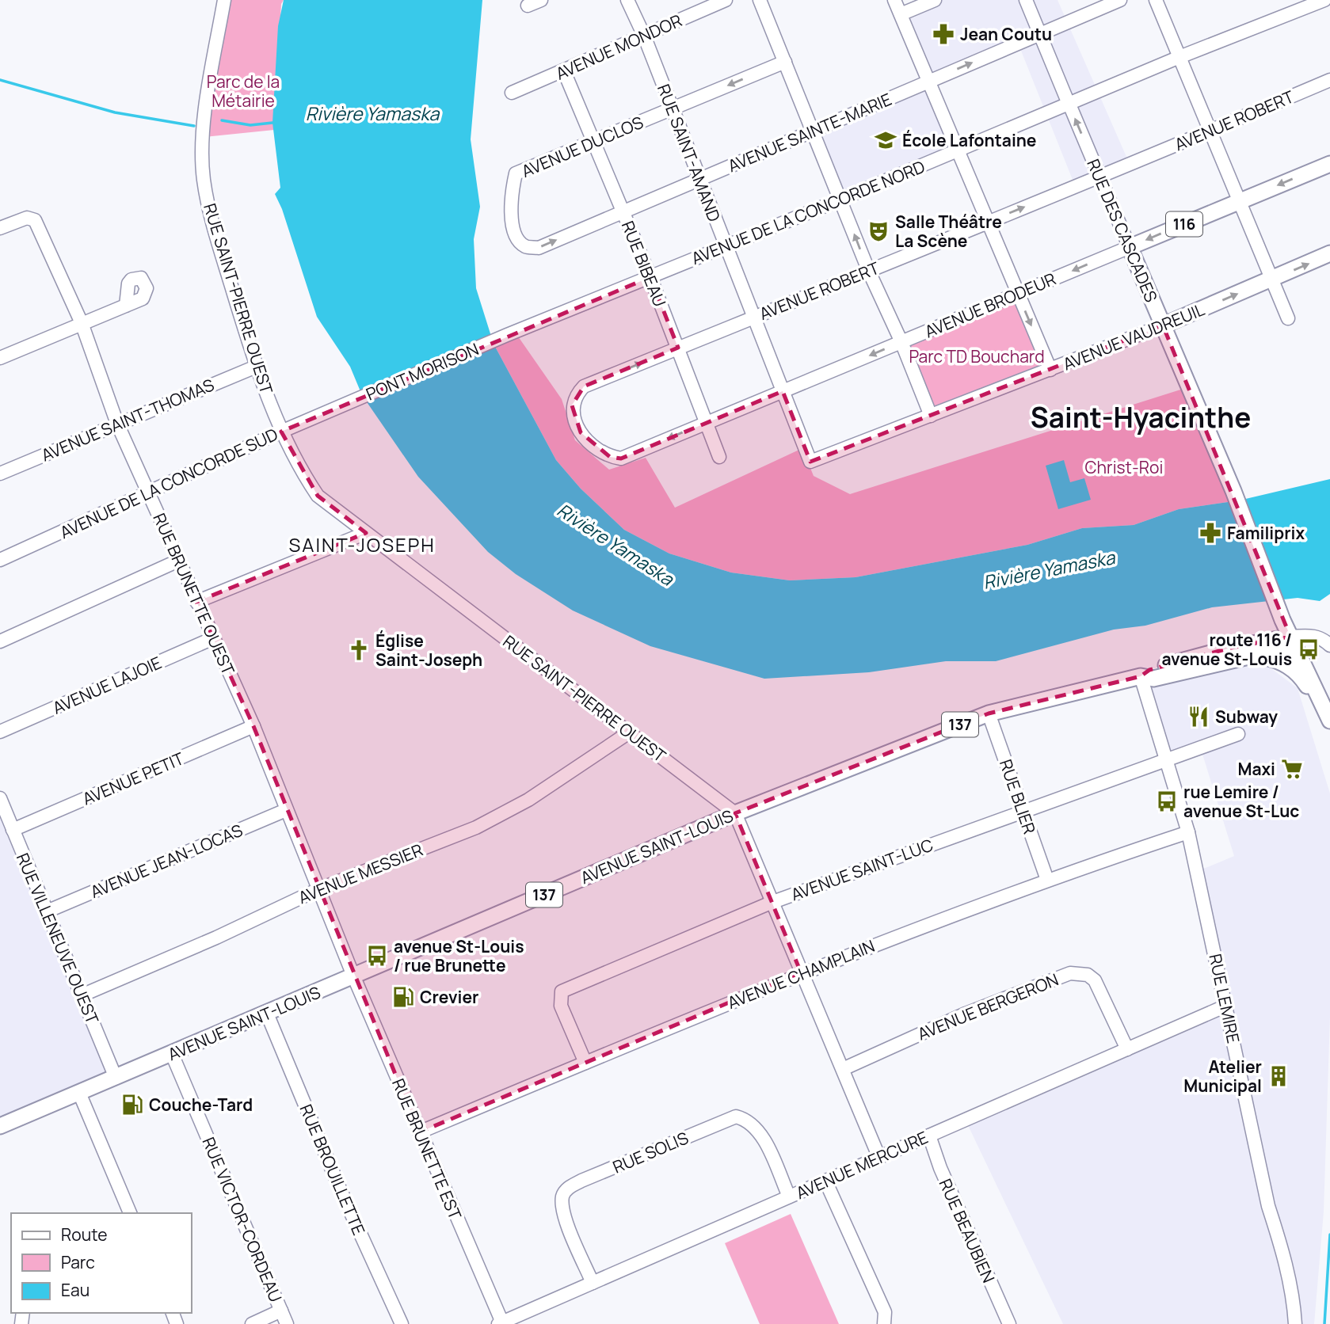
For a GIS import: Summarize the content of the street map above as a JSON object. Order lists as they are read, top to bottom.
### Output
{
  "streets": {
    "main road": [
      "116",
      "RUE DES CASCADES",
      "AVENUE BRODEUR",
      "AVENUE VAUDREUIL",
      "137",
      "AVENUE SAINT-LOUIS"
    ],
    "street": [
      "AVENUE MONDOR",
      "AVENUE ROBERT",
      "AVENUE SAINTE-MARIE",
      "AVENUE DUCLOS",
      "RUE SAINT-AMAND",
      "AVENUE DE LA CONCORDE NORD",
      "RUE BIBEAU",
      "RUE SAINT-PIERRE OUEST",
      "PONT MORISON",
      "AVENUE SAINT-THOMAS",
      "AVENUE DE LA CONCORDE SUD",
      "RUE BRUNETTE OUEST",
      "AVENUE LAJOIE",
      "AVENUE PETIT",
      "RUE BLIER",
      "AVENUE JEAN-LOCAS",
      "AVENUE SAINT-LUC",
      "AVENUE MESSIER",
      "RUE VILLENEUVE OUEST",
      "AVENUE CHAMPLAIN",
      "RUE LEMIRE",
      "AVENUE BERGERON",
      "RUE BRUNETTE EST",
      "RUE SOLIS",
      "AVENUE MERCURE",
      "RUE BROUILLETTE",
      "RUE VICTOR-CORDEAU",
      "RUE BEAUBIEN"
    ]
  },
  "crossings": [
    ["AVENUE MONDOR", "RUE SAINT-AMAND"],
    ["AVENUE MONDOR", "RUE BIBEAU"],
    ["AVENUE ROBERT", "RUE SAINT-AMAND"],
    ["AVENUE ROBERT", "RUE DES CASCADES"],
    ["AVENUE ROBERT", "RUE BIBEAU"],
    ["AVENUE ROBERT", "AVENUE BRODEUR"],
    ["AVENUE SAINTE-MARIE", "AVENUE DUCLOS"],
    ["AVENUE SAINTE-MARIE", "RUE SAINT-AMAND"],
    ["AVENUE SAINTE-MARIE", "RUE DES CASCADES"],
    ["AVENUE SAINTE-MARIE", "RUE BIBEAU"],
    ["AVENUE DUCLOS", "RUE SAINT-AMAND"],
    ["AVENUE DUCLOS", "RUE BIBEAU"],
    ["RUE SAINT-AMAND", "AVENUE DE LA CONCORDE NORD"],
    ["RUE SAINT-AMAND", "AVENUE BRODEUR"],
    ["RUE SAINT-AMAND", "AVENUE VAUDREUIL"],
    ["AVENUE DE LA CONCORDE NORD", "RUE DES CASCADES"],
    ["AVENUE DE LA CONCORDE NORD", "RUE BIBEAU"],
    ["AVENUE DE LA CONCORDE NORD", "PONT MORISON"],
    ["RUE DES CASCADES", "AVENUE BRODEUR"],
    ["RUE DES CASCADES", "AVENUE VAUDREUIL"],
    ["RUE DES CASCADES", "AVENUE SAINT-LOUIS"],
    ["RUE BIBEAU", "AVENUE BRODEUR"],
    ["RUE SAINT-PIERRE OUEST", "AVENUE SAINT-THOMAS"],
    ["RUE SAINT-PIERRE OUEST", "AVENUE DE LA CONCORDE SUD"],
    ["RUE SAINT-PIERRE OUEST", "AVENUE SAINT-LOUIS"],
    ["RUE SAINT-PIERRE OUEST", "AVENUE MESSIER"],
    ["PONT MORISON", "AVENUE DE LA CONCORDE SUD"],
    ["AVENUE SAINT-THOMAS", "RUE BRUNETTE OUEST"],
    ["AVENUE DE LA CONCORDE SUD", "RUE BRUNETTE OUEST"],
    ["RUE BRUNETTE OUEST", "AVENUE LAJOIE"],
    ["RUE BRUNETTE OUEST", "AVENUE PETIT"],
    ["RUE BRUNETTE OUEST", "AVENUE SAINT-LOUIS"],
    ["RUE BRUNETTE OUEST", "AVENUE JEAN-LOCAS"],
    ["RUE BRUNETTE OUEST", "AVENUE MESSIER"],
    ["RUE BRUNETTE OUEST", "RUE BRUNETTE EST"],
    ["AVENUE PETIT", "RUE VILLENEUVE OUEST"],
    ["RUE BLIER", "AVENUE SAINT-LOUIS"],
    ["RUE BLIER", "AVENUE SAINT-LUC"],
    ["RUE BLIER", "AVENUE CHAMPLAIN"],
    ["AVENUE SAINT-LOUIS", "RUE VILLENEUVE OUEST"],
    ["AVENUE SAINT-LOUIS", "RUE LEMIRE"],
    ["AVENUE SAINT-LOUIS", "RUE BRUNETTE EST"],
    ["AVENUE SAINT-LOUIS", "RUE BROUILLETTE"],
    ["AVENUE SAINT-LOUIS", "RUE VICTOR-CORDEAU"],
    ["AVENUE JEAN-LOCAS", "RUE VILLENEUVE OUEST"],
    ["AVENUE SAINT-LUC", "AVENUE CHAMPLAIN"],
    ["AVENUE SAINT-LUC", "RUE LEMIRE"],
    ["AVENUE MESSIER", "RUE VILLENEUVE OUEST"],
    ["AVENUE CHAMPLAIN", "RUE LEMIRE"],
    ["AVENUE CHAMPLAIN", "RUE BRUNETTE EST"],
    ["RUE LEMIRE", "AVENUE MERCURE"],
    ["AVENUE BERGERON", "AVENUE MERCURE"],
    ["RUE BRUNETTE EST", "AVENUE MERCURE"],
    ["RUE SOLIS", "AVENUE MERCURE"],
    ["AVENUE MERCURE", "RUE BEAUBIEN"]
  ],
  "one_way": ["AVENUE DUCLOS", "AVENUE BRODEUR"],
  "districts": ["Saint-Hyacinthe", "SAINT-JOSEPH"],
  "water": ["Rivière Yamaska"],
  "parks": ["Parc de la Métairie", "Parc TD Bouchard", "Christ-Roi"],
  "places": {
    "pharmacy": ["Jean Coutu", "Familiprix"],
    "school or university": ["École Lafontaine"],
    "theatre": ["Salle Théâtre La Scène"],
    "bus stop": ["route 116 / avenue St-Louis", "rue Lemire / avenue St-Luc", "avenue St-Louis / rue Brunette"],
    "church": ["Église Saint-Joseph"],
    "restaurant": ["Subway"],
    "supermarket": ["Maxi"],
    "fuel station": ["Crevier", "Couche-Tard"],
    "building": ["Atelier Municipal"]
  },
  "legend": ["Route", "Parc", "Eau"]
}
